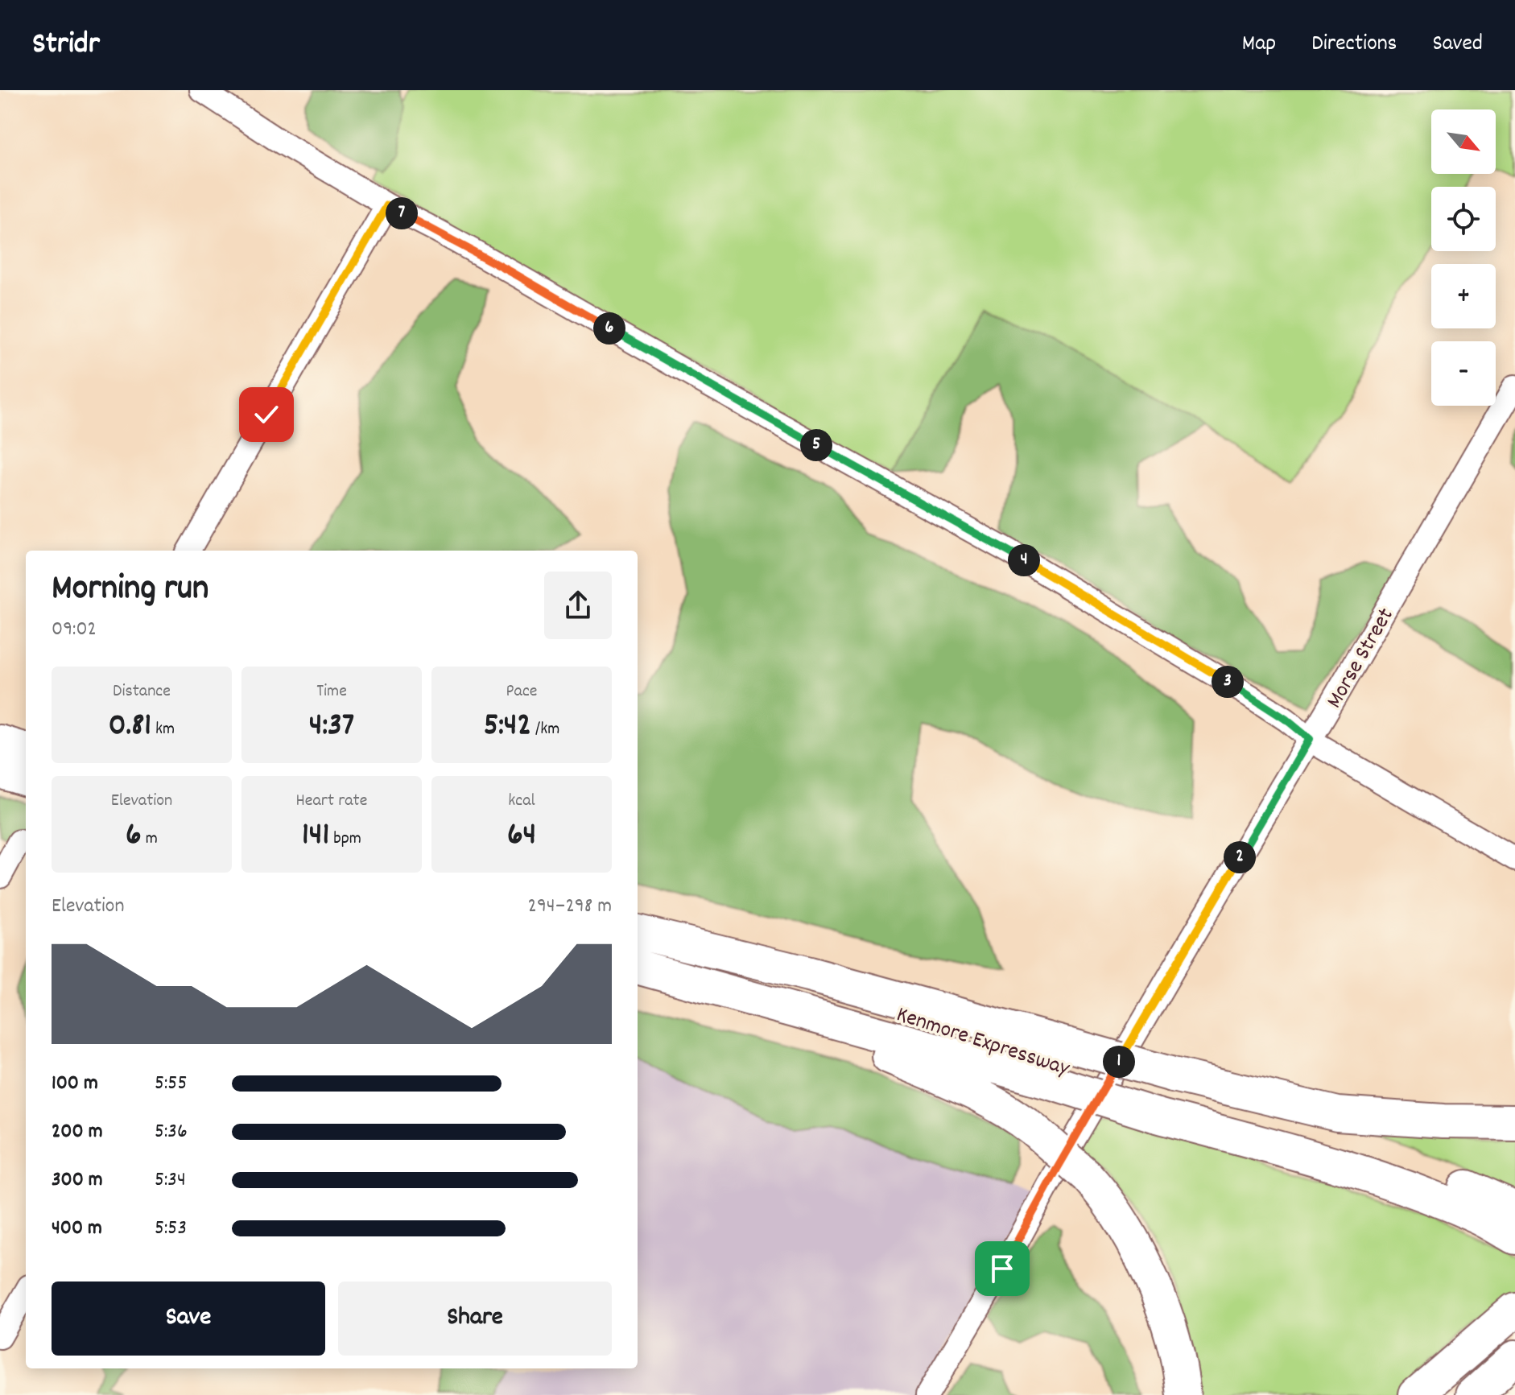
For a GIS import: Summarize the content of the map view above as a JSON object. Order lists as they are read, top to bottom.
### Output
{
  "streets": {
    "street": ["Morse Street"]
  },
  "north": "bottom right",
  "page": {
    "header": "Stridr",
    "nav": ["Map", "Directions", "Saved"],
    "map_buttons": ["+", "−"],
    "pins": [
      "7",
      "6",
      "5",
      "4",
      "3",
      "2",
      "1"
    ],
    "heading": ["Morning run", "09:02"],
    "stats": [
      ["Distance", "0.81 km"],
      ["Time", "4:37"],
      ["Pace", "5:42 /km"],
      ["Elevation", "6 m"],
      ["Heart rate", "141 bpm"],
      ["kcal", "64"]
    ],
    "chart": ["Elevation", "294–298 m"],
    "list": [
      {
        "name": "100 m",
        "note": "5:55"
      },
      {
        "name": "200 m",
        "note": "5:36"
      },
      {
        "name": "300 m",
        "note": "5:34"
      },
      {
        "name": "400 m",
        "note": "5:53"
      }
    ],
    "buttons": ["Save", "Share"]
  }
}
